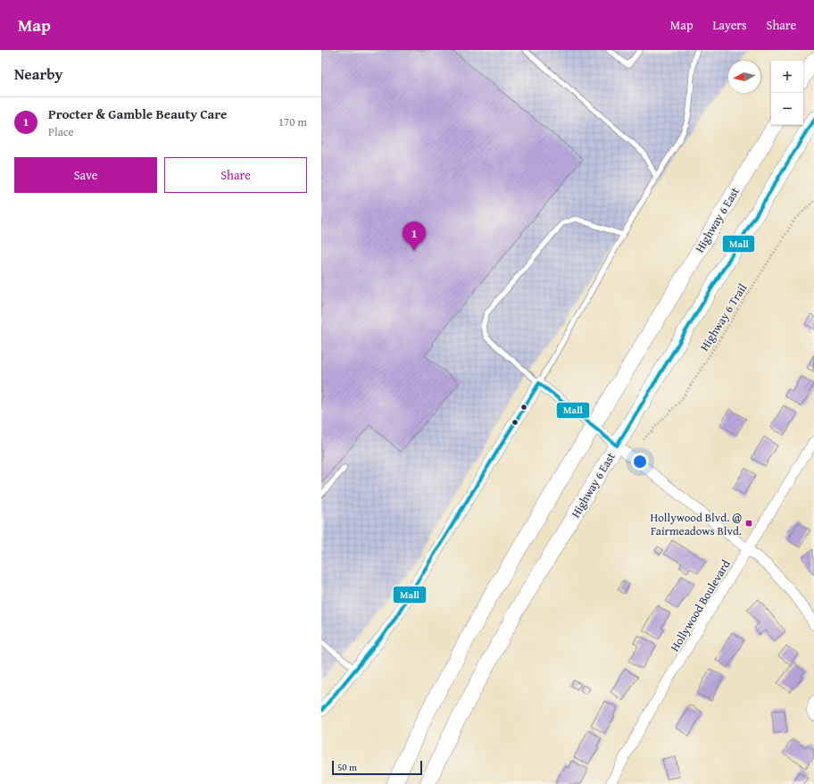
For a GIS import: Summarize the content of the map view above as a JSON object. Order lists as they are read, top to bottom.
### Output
{
  "streets": {
    "main road": ["Highway 6 East"],
    "street": ["Hollywood Boulevard"],
    "path": ["Highway 6 Trail"]
  },
  "places": {
    "transit": ["Hollywood Blvd. @ Fairmeadows Blvd."]
  },
  "lines": ["transit line Mall"],
  "scale_bar": "50 m",
  "north": "left",
  "page": {
    "header": "Map",
    "nav": ["Map", "Layers", "Share"],
    "heading": "Nearby",
    "map_buttons": ["+", "−"],
    "list": [
      {
        "mark": "1",
        "name": "Procter & Gamble Beauty Care",
        "note": "Place",
        "value": "170 m"
      }
    ],
    "buttons": ["Save", "Share"],
    "pins": "1",
    "scale": "50 m"
  }
}
